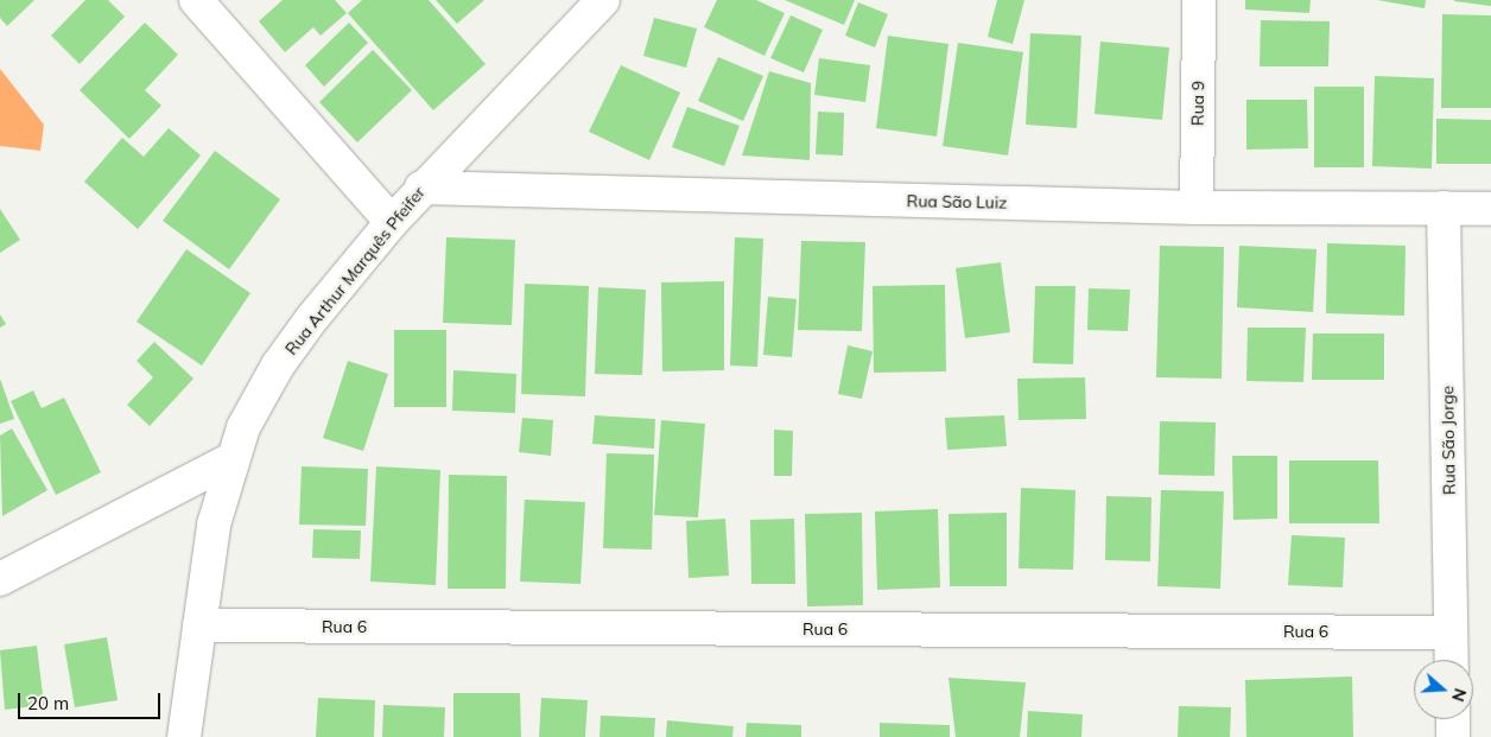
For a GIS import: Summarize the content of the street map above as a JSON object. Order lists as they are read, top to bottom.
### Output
{
  "streets": {
    "street": [
      "Rua 9",
      "Rua São Luiz",
      "Rua Arthur Marquês Pfeifer",
      "Rua São Jorge",
      "Rua 6"
    ]
  },
  "crossings": [
    ["Rua 9", "Rua São Luiz"],
    ["Rua São Luiz", "Rua Arthur Marquês Pfeifer"],
    ["Rua São Luiz", "Rua São Jorge"],
    ["Rua Arthur Marquês Pfeifer", "Rua 6"],
    ["Rua São Jorge", "Rua 6"]
  ],
  "scale_bar": "20 m",
  "north": "right"
}
